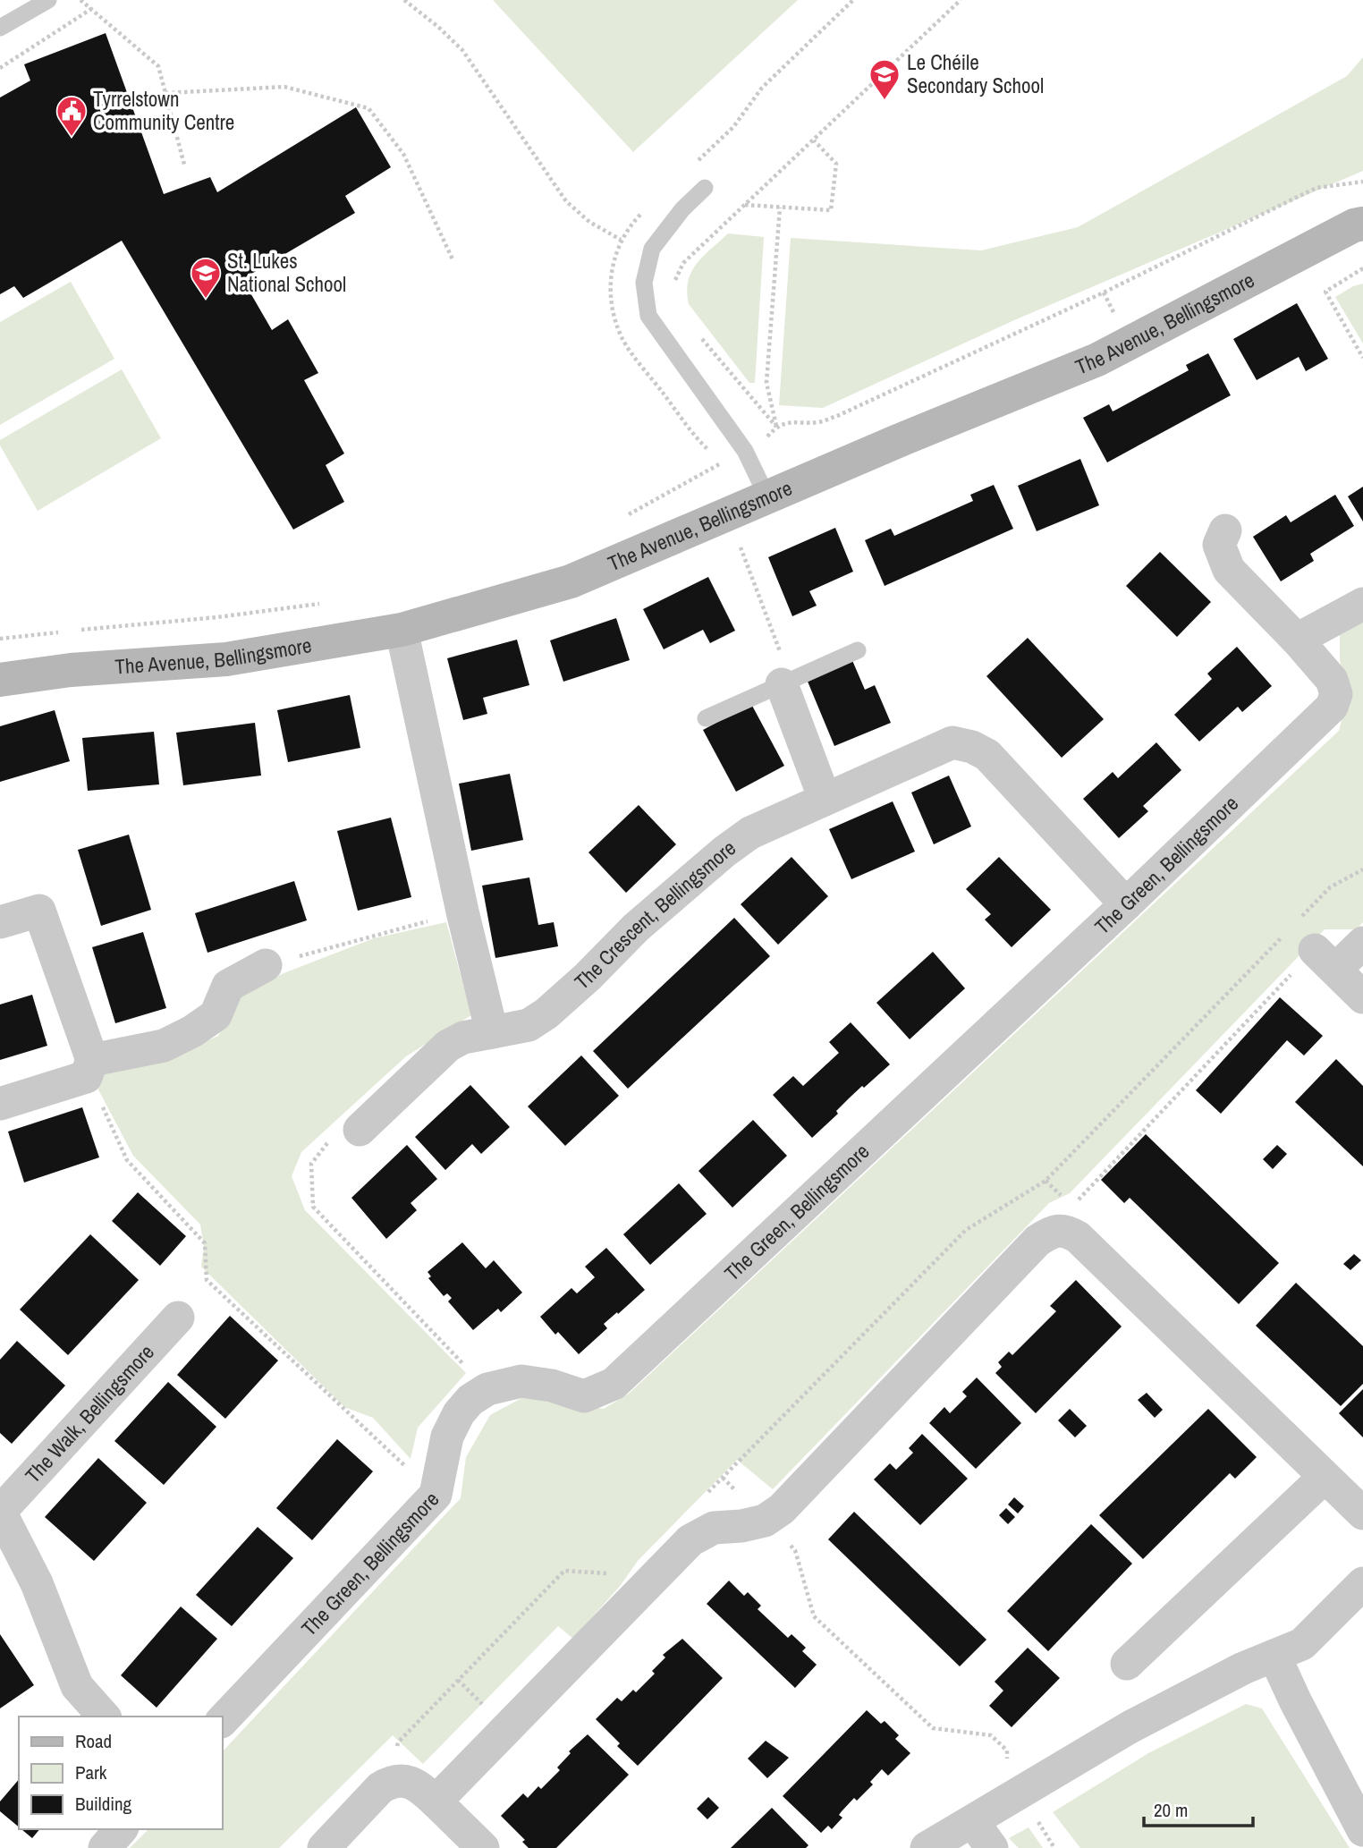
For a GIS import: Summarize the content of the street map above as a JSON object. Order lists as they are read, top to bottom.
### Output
{
  "streets": {
    "street": [
      "The Avenue, Bellingsmore",
      "The Green, Bellingsmore",
      "The Crescent, Bellingsmore",
      "The Walk, Bellingsmore"
    ]
  },
  "crossings": [
    ["The Green, Bellingsmore", "The Crescent, Bellingsmore"]
  ],
  "places": {
    "school or university": ["Le Chéile Secondary School", "St. Lukes National School"],
    "public building": ["Tyrrelstown Community Centre"]
  },
  "legend": ["Road", "Park", "Building"],
  "scale_bar": "20 m"
}
